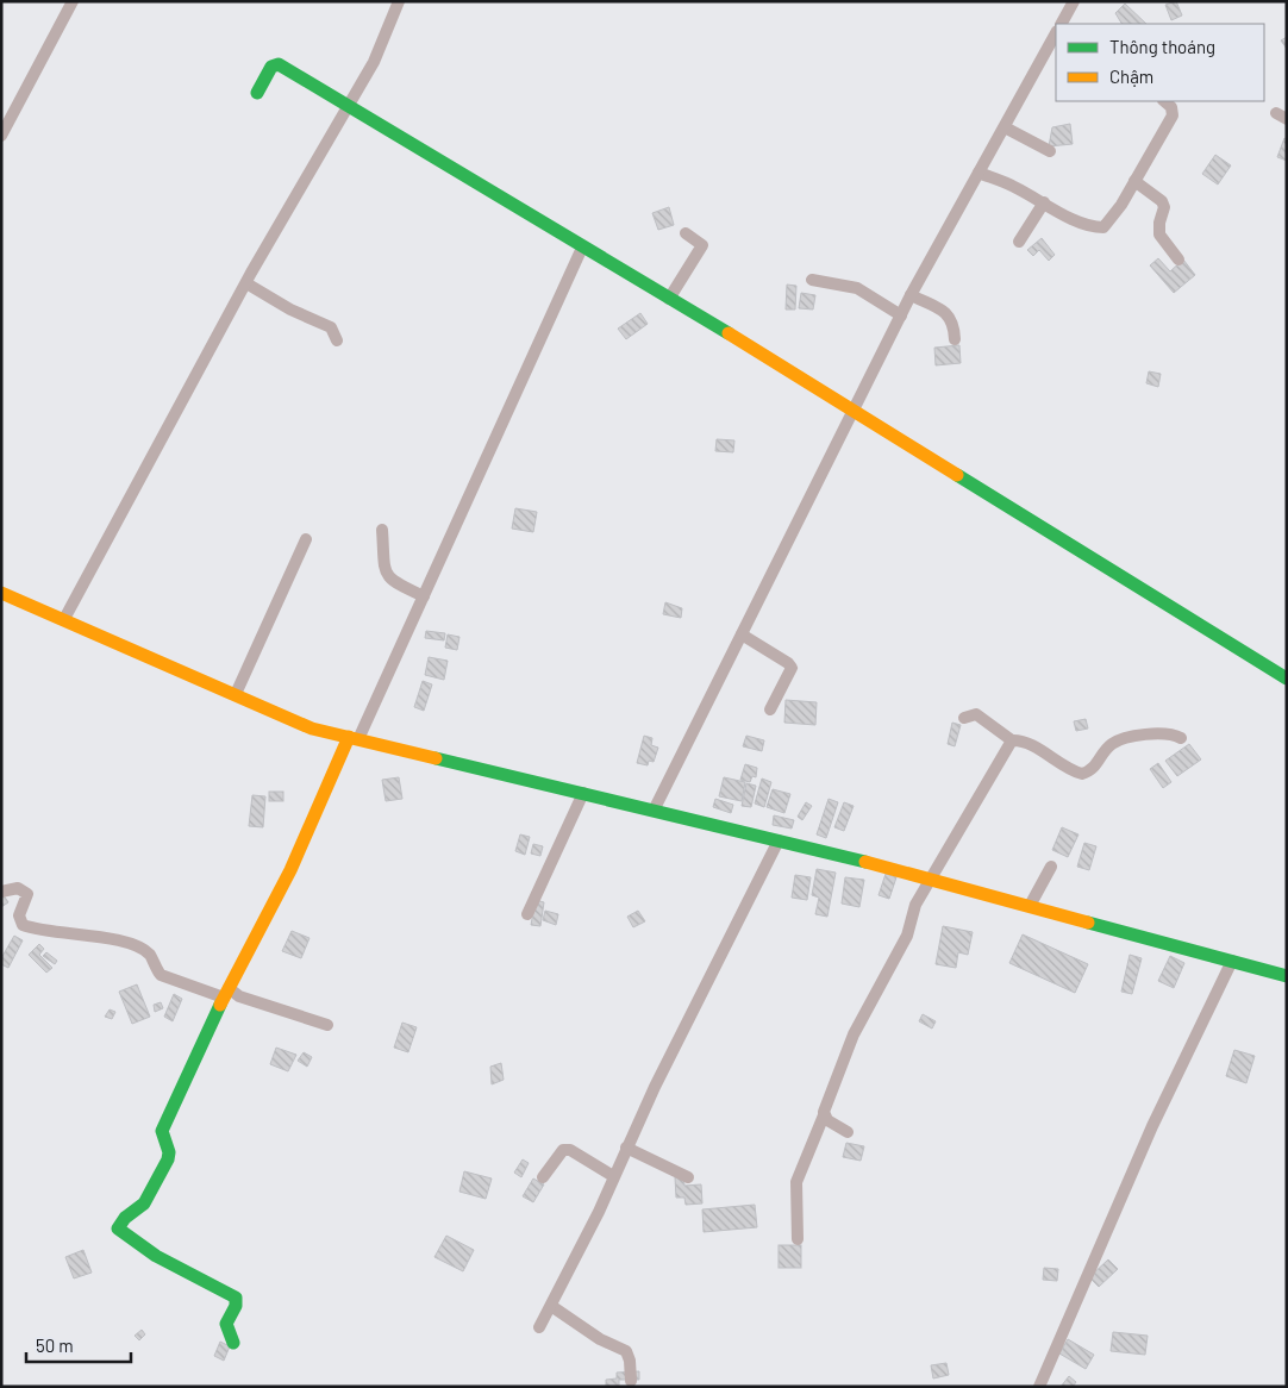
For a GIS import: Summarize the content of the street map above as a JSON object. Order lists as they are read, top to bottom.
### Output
{
  "legend": ["Thông thoáng", "Chậm"],
  "scale_bar": "50 m"
}
